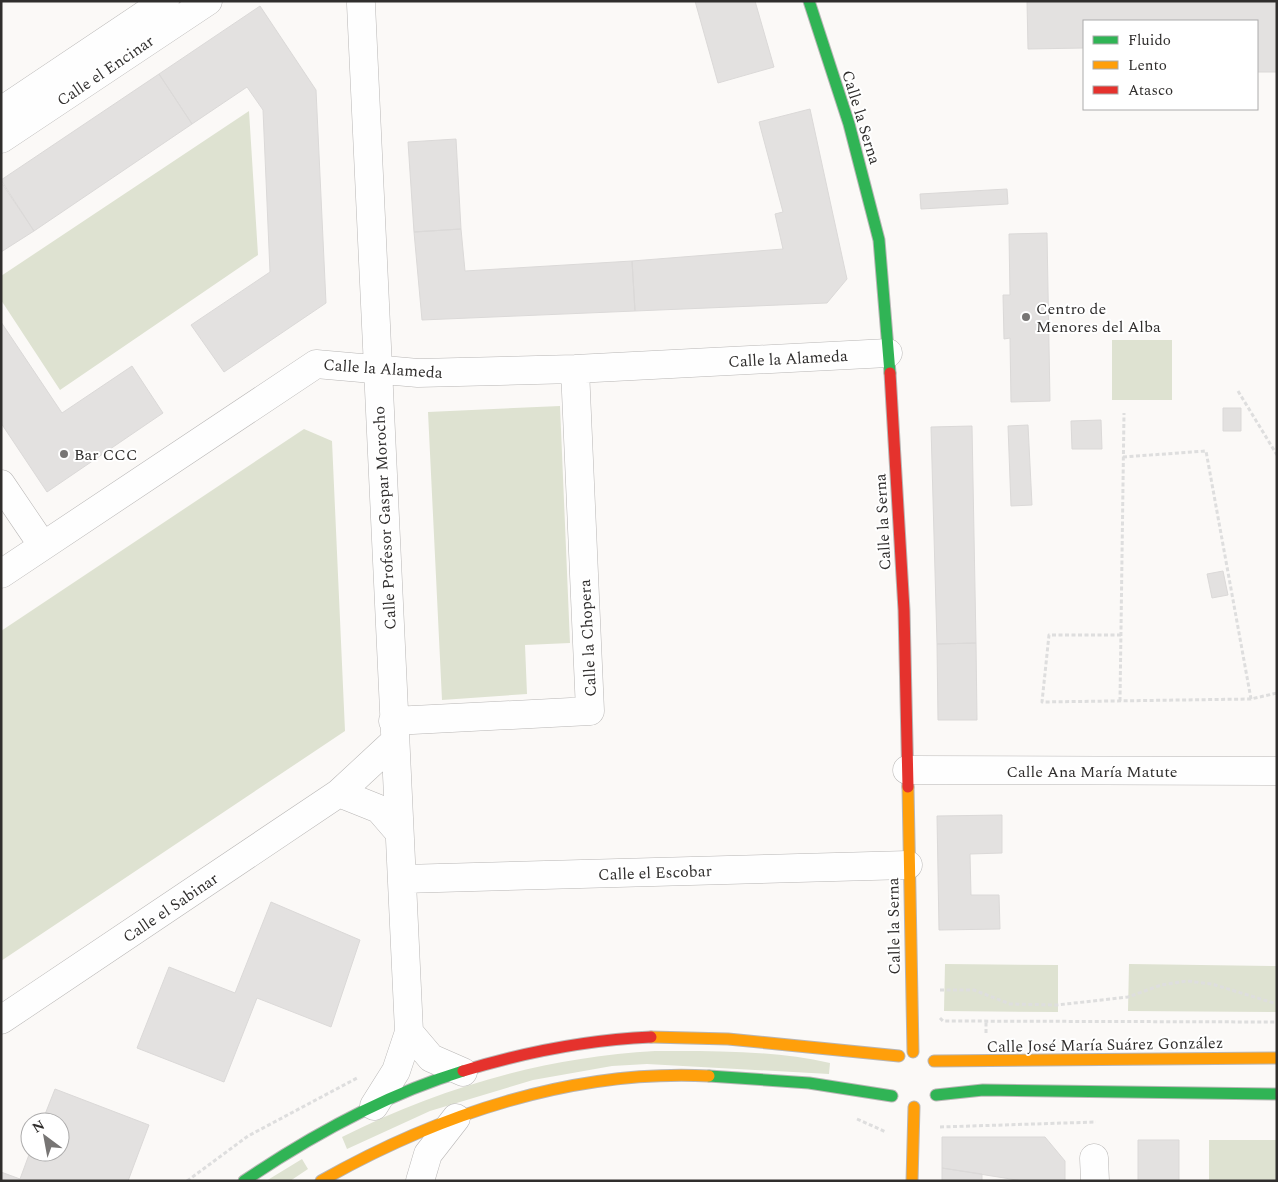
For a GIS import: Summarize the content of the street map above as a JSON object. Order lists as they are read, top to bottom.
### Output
{
  "streets": {
    "main road": ["Calle la Serna", "Calle José María Suárez González"],
    "street": [
      "Calle el Encinar",
      "Calle la Alameda",
      "Calle Profesor Gaspar Morocho",
      "Calle la Chopera",
      "Calle Ana María Matute",
      "Calle el Escobar",
      "Calle el Sabinar"
    ]
  },
  "crossings": [
    ["Calle la Serna", "Calle la Alameda"],
    ["Calle la Serna", "Calle Ana María Matute"],
    ["Calle la Serna", "Calle el Escobar"],
    ["Calle la Alameda", "Calle Profesor Gaspar Morocho"],
    ["Calle la Alameda", "Calle la Chopera"],
    ["Calle Profesor Gaspar Morocho", "Calle la Chopera"],
    ["Calle Profesor Gaspar Morocho", "Calle el Escobar"],
    ["Calle Profesor Gaspar Morocho", "Calle el Sabinar"],
    ["Calle la Chopera", "Calle el Sabinar"]
  ],
  "places": ["Centro de Menores del Alba", "Bar CCC"],
  "legend": ["Fluido", "Lento", "Atasco"],
  "north": "top left"
}
